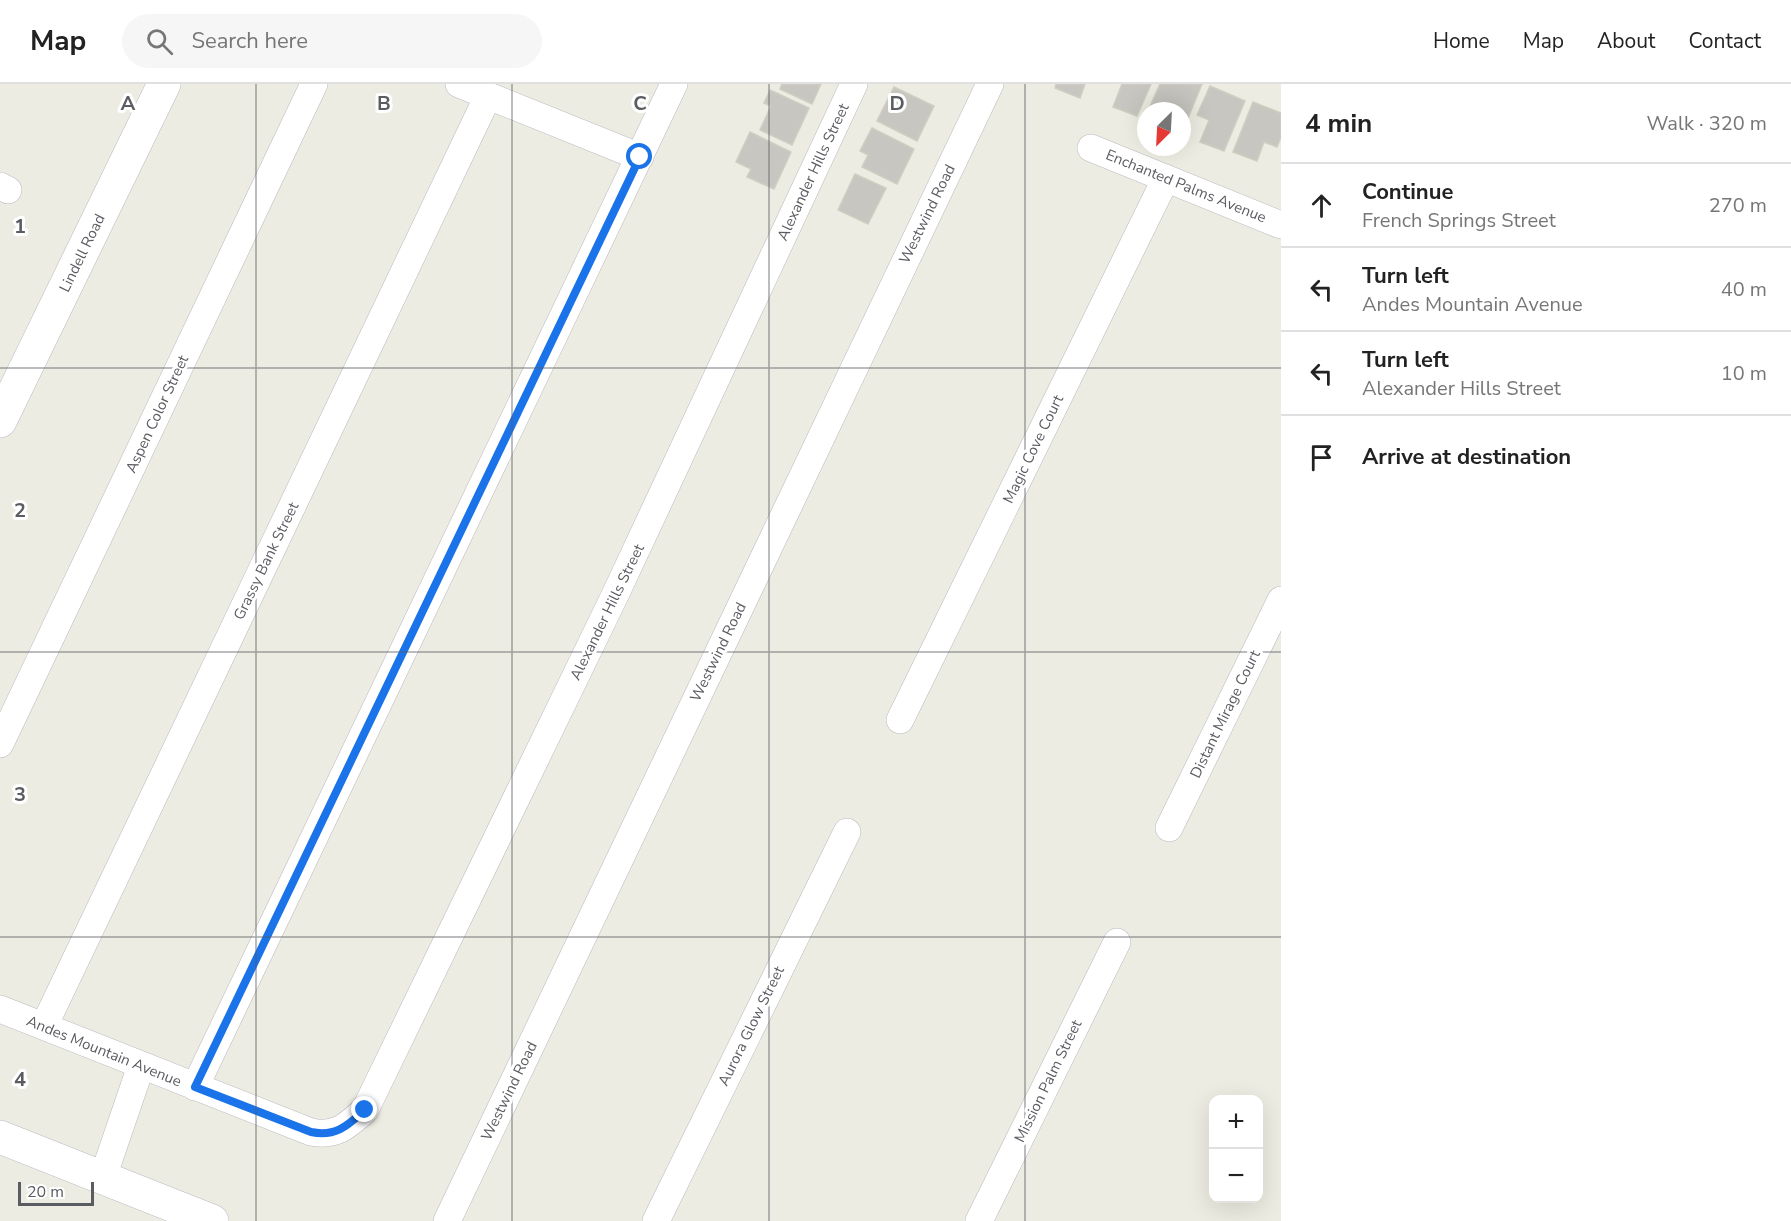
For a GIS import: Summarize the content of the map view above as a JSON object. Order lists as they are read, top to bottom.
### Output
{
  "streets": {
    "street": [
      "Alexander Hills Street",
      "Enchanted Palms Avenue",
      "Westwind Road",
      "Lindell Road",
      "Aspen Color Street",
      "Magic Cove Court",
      "Grassy Bank Street",
      "Distant Mirage Court",
      "Aurora Glow Street",
      "Andes Mountain Avenue",
      "Mission Palm Street"
    ]
  },
  "crossings": [
    ["Alexander Hills Street", "Andes Mountain Avenue"],
    ["Enchanted Palms Avenue", "Magic Cove Court"],
    ["Grassy Bank Street", "Andes Mountain Avenue"]
  ],
  "scale_bar": "20 m",
  "north": "bottom left",
  "page": {
    "header": "Map",
    "search": "Search here",
    "nav": [
      "Home",
      "Map",
      "About",
      "Contact"
    ],
    "heading": ["4 min", "Walk · 320 m"],
    "list": [
      ["Continue", "French Springs Street", "270 m"],
      ["Turn left", "Andes Mountain Avenue", "40 m"],
      ["Turn left", "Alexander Hills Street", "10 m"],
      "Arrive at destination"
    ],
    "map_buttons": ["+", "−"],
    "scale": "20 m"
  },
  "grid": {
    "columns": [
      "A",
      "B",
      "C",
      "D"
    ],
    "rows": [
      "1",
      "2",
      "3",
      "4"
    ]
  }
}
